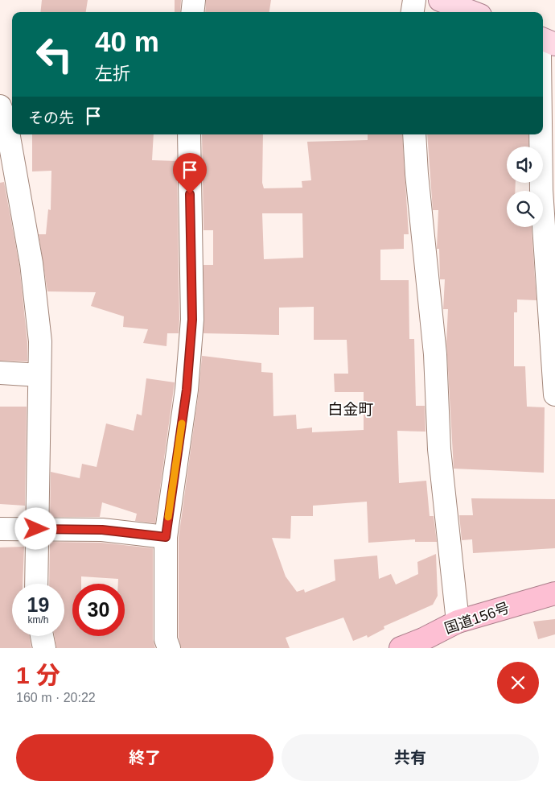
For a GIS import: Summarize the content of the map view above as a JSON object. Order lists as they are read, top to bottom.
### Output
{
  "streets": {
    "highway": ["国道156号"]
  },
  "districts": ["白金町"],
  "page": {
    "turn": ["40 m", "左折"],
    "then": "その先",
    "speed": "19 km/h",
    "limit": "30",
    "heading": ["1 分", "160 m · 20:22"],
    "buttons": ["終了", "共有"]
  }
}
